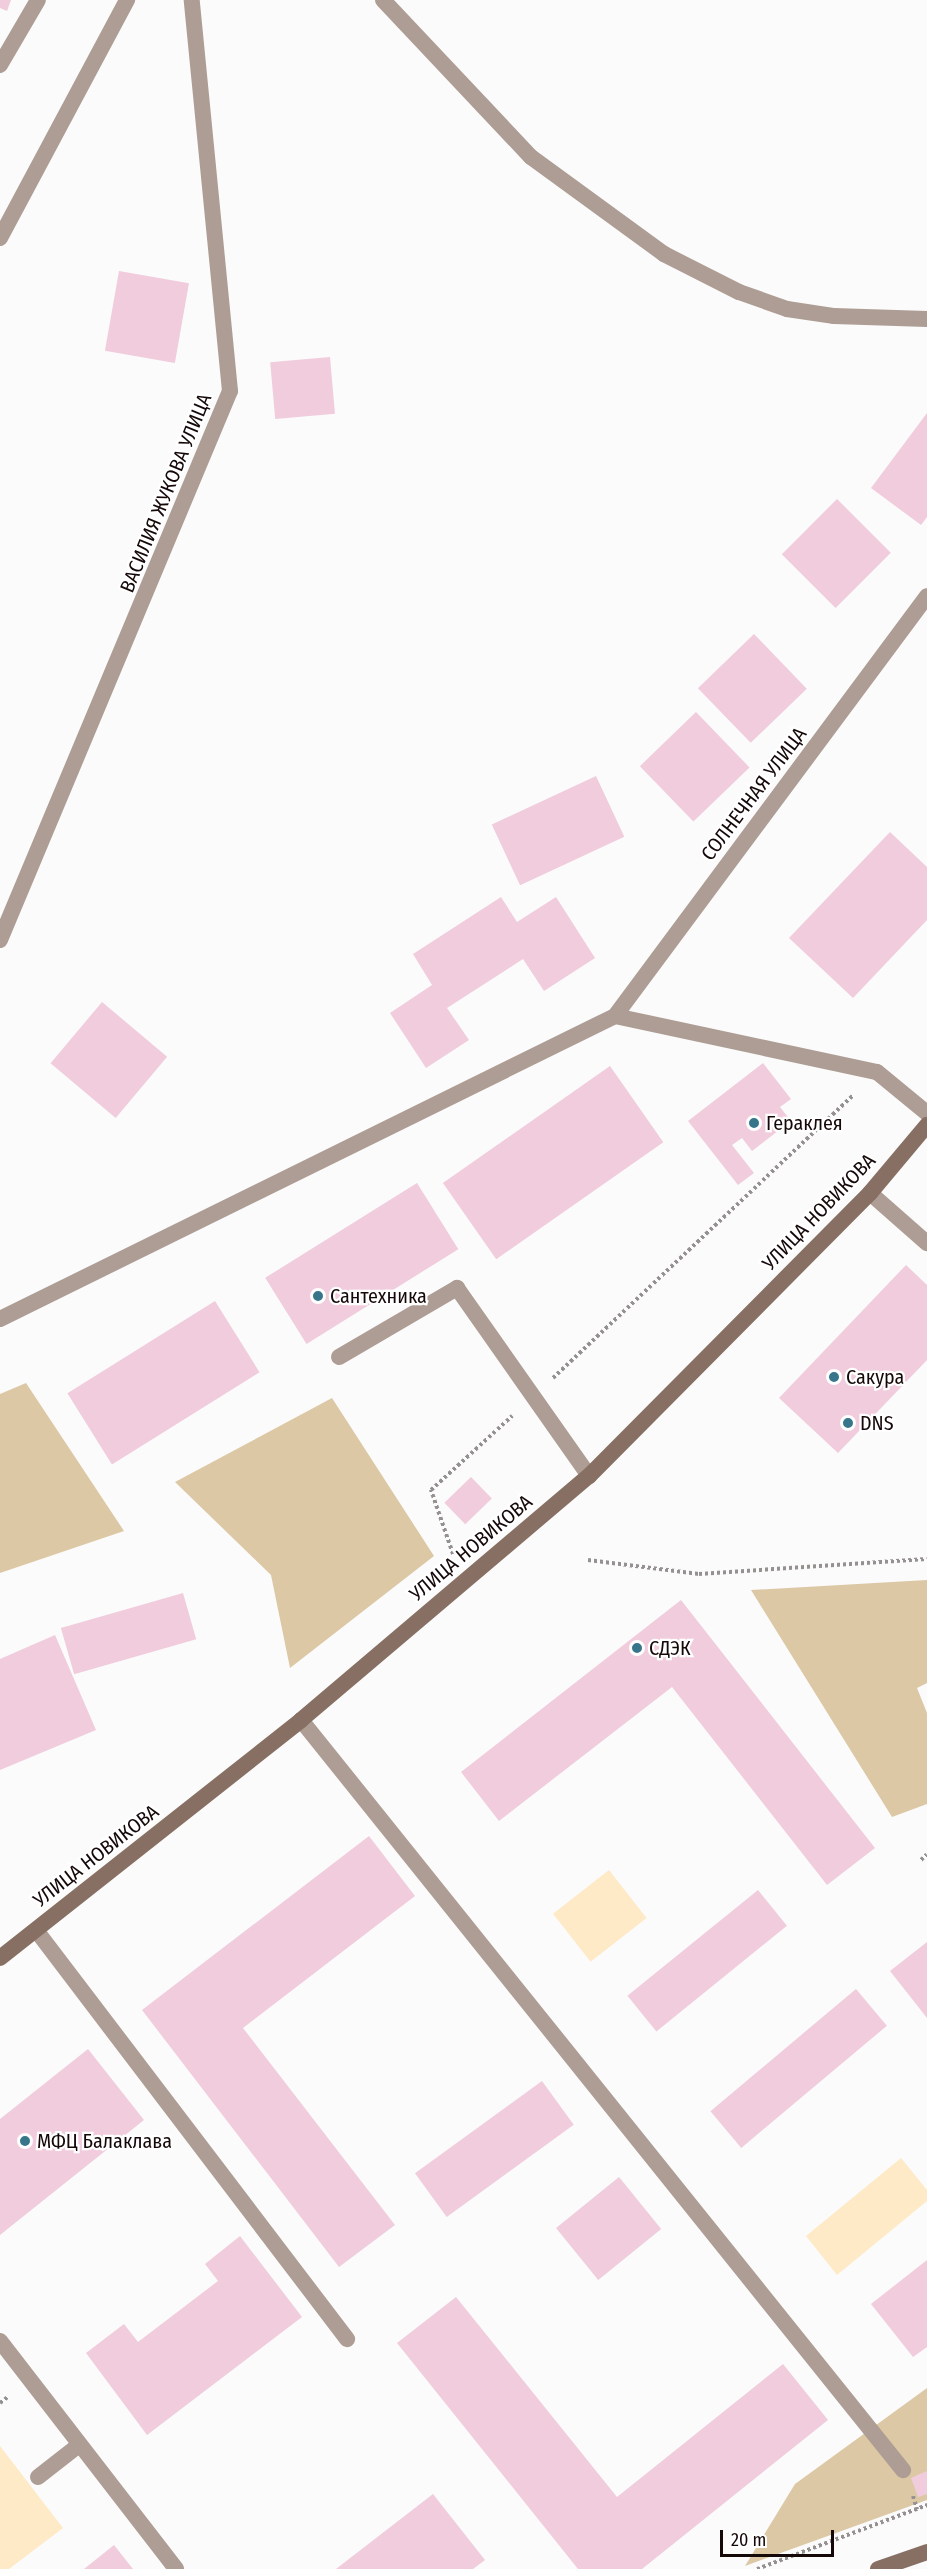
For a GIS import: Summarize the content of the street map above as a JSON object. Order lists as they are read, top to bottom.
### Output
{
  "streets": {
    "main road": ["УЛИЦА НОВИКОВА"],
    "street": ["ВАСИЛИЯ ЖУКОВА УЛИЦА", "СОЛНЕЧНАЯ УЛИЦА"]
  },
  "places": [
    "Гераклея",
    "Сантехника",
    "Сакура",
    "DNS",
    "СДЭК",
    "МФЦ Балаклава"
  ],
  "scale_bar": "20 m"
}
